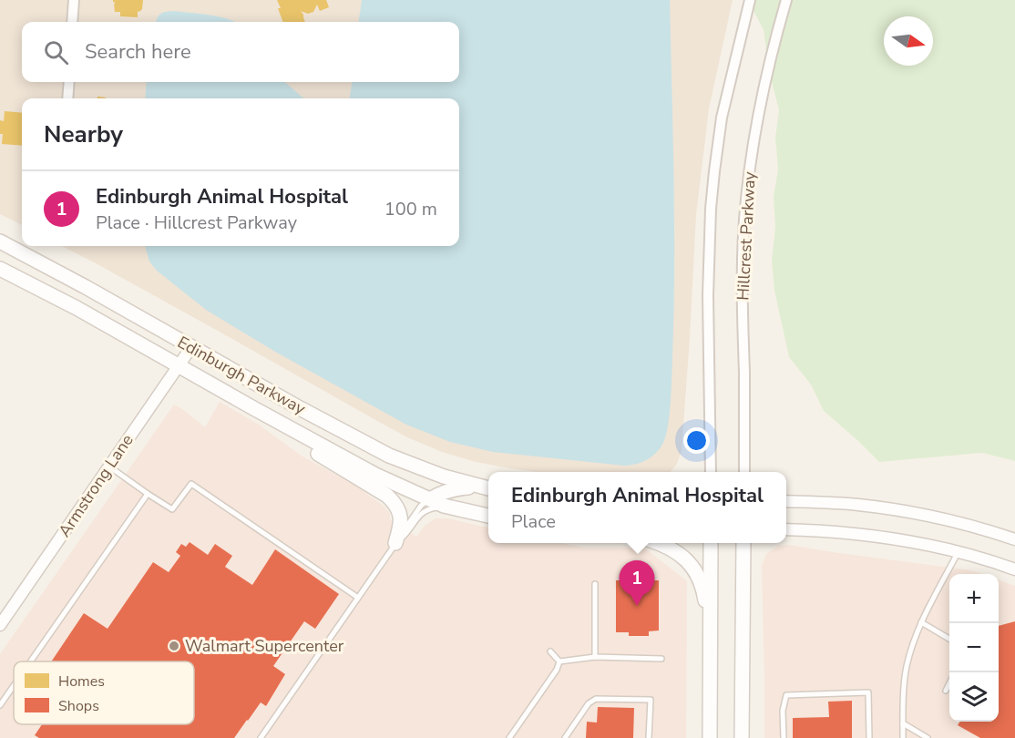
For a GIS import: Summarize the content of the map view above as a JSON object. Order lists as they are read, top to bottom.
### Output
{
  "streets": {
    "main road": ["Edinburgh Parkway"],
    "street": ["Hillcrest Parkway", "Armstrong Lane"]
  },
  "crossings": [
    ["Edinburgh Parkway", "Armstrong Lane"]
  ],
  "places": ["Walmart Supercenter"],
  "legend": ["Homes", "Shops"],
  "north": "right",
  "page": {
    "search": "Search here",
    "heading": "Nearby",
    "list": [
      {
        "mark": "1",
        "name": "Edinburgh Animal Hospital",
        "note": "Place · Hillcrest Parkway",
        "value": "100 m"
      }
    ],
    "popup": ["Edinburgh Animal Hospital", "Place"],
    "pins": "1",
    "map_buttons": ["+", "−"]
  }
}
